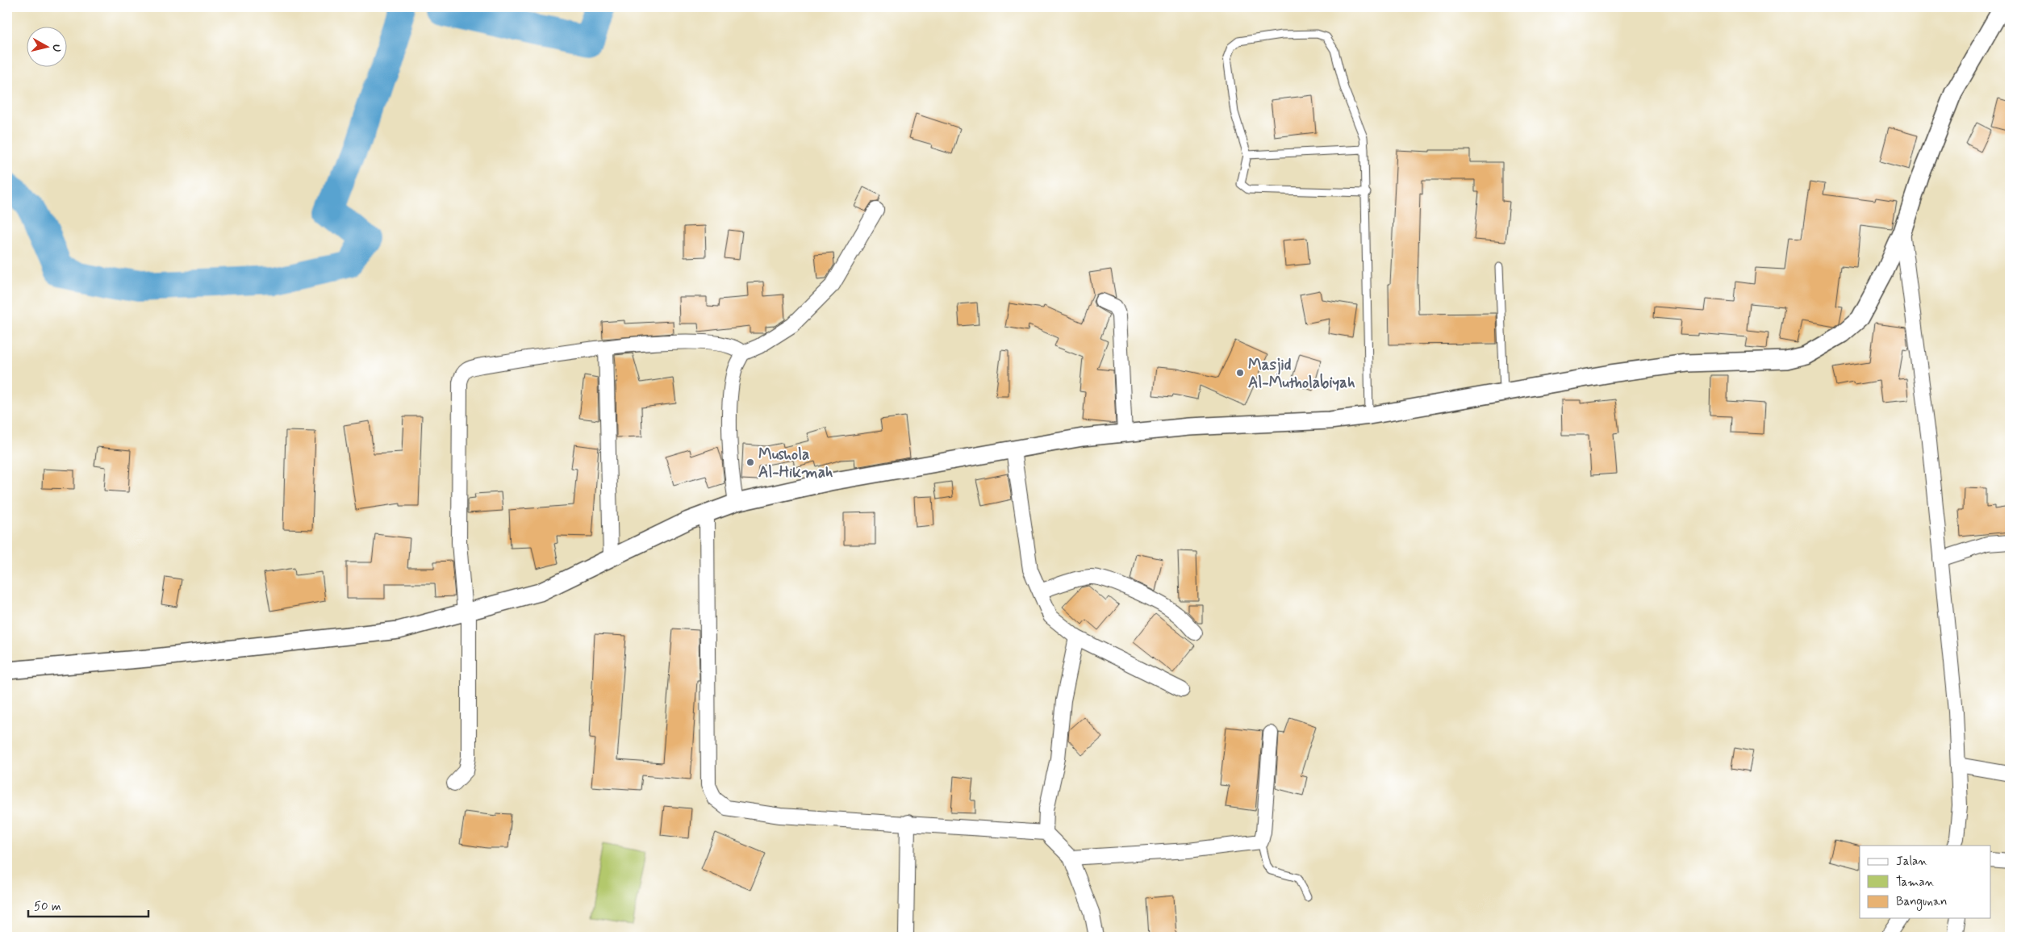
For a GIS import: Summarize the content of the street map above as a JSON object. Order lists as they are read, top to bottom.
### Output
{
  "places": ["Masjid Al-Mutholabiyah", "Mushola Al-Hikmah"],
  "legend": ["Jalan", "Taman", "Bangunan"],
  "scale_bar": "50 m",
  "north": "right"
}
